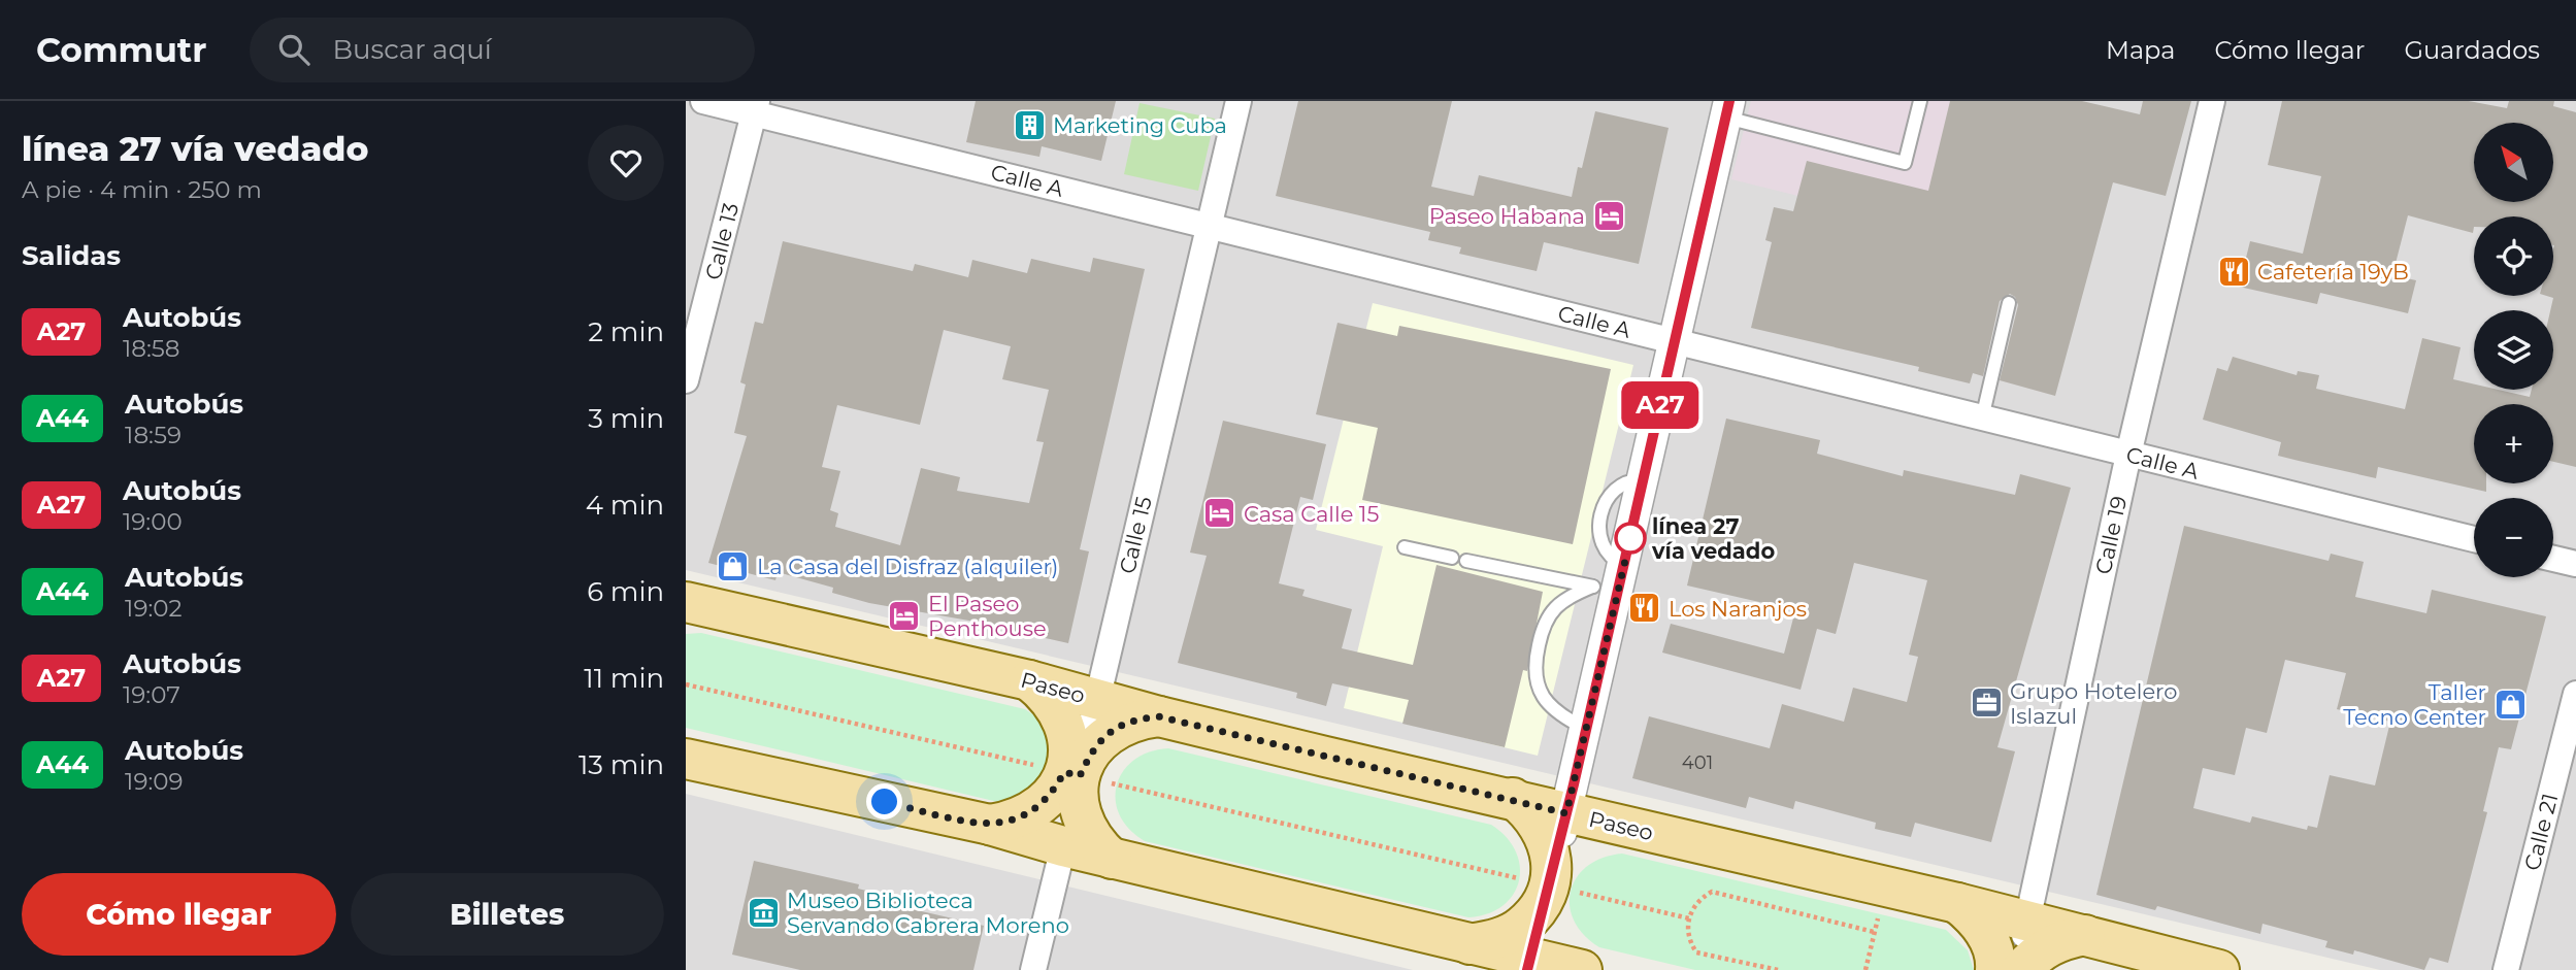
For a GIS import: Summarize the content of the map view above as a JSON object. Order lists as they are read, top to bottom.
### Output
{
  "streets": {
    "main road": ["Paseo"],
    "street": [
      "Calle A",
      "Calle 13",
      "Calle 15",
      "Calle 19",
      "Calle 21"
    ]
  },
  "crossings": [
    ["Calle A", "Calle 13"],
    ["Calle A", "Calle 15"],
    ["Calle A", "Calle 19"],
    ["Calle 15", "Paseo"],
    ["Calle 19", "Paseo"]
  ],
  "places": {
    "building": ["Marketing Cuba"],
    "hotel": ["Paseo Habana", "Casa Calle 15", "El Paseo Penthouse"],
    "restaurant": ["Cafetería 19yB", "Los Naranjos"],
    "other": ["línea 27 vía vedado"],
    "shop": ["La Casa del Disfraz (alquiler)", "Taller Tecno Center"],
    "office": ["Grupo Hotelero Islazul"],
    "museum": ["Museo Biblioteca Servando Cabrera Moreno"]
  },
  "lines": ["bus line A27"],
  "house_numbers": ["401"],
  "north": "top left",
  "page": {
    "header": "Commutr",
    "search": "Buscar aquí",
    "nav": ["Mapa", "Cómo llegar", "Guardados"],
    "heading": [
      ["línea 27 vía vedado", "A pie · 4 min · 250 m"],
      "Salidas"
    ],
    "on_map": "A27",
    "map_buttons": ["+", "−"],
    "list": [
      {
        "mark": "A27",
        "name": "Autobús",
        "note": "18:58",
        "value": "2 min"
      },
      {
        "mark": "A44",
        "name": "Autobús",
        "note": "18:59",
        "value": "3 min"
      },
      {
        "mark": "A27",
        "name": "Autobús",
        "note": "19:00",
        "value": "4 min"
      },
      {
        "mark": "A44",
        "name": "Autobús",
        "note": "19:02",
        "value": "6 min"
      },
      {
        "mark": "A27",
        "name": "Autobús",
        "note": "19:07",
        "value": "11 min"
      },
      {
        "mark": "A44",
        "name": "Autobús",
        "note": "19:09",
        "value": "13 min"
      }
    ],
    "buttons": ["Cómo llegar", "Billetes"]
  }
}
